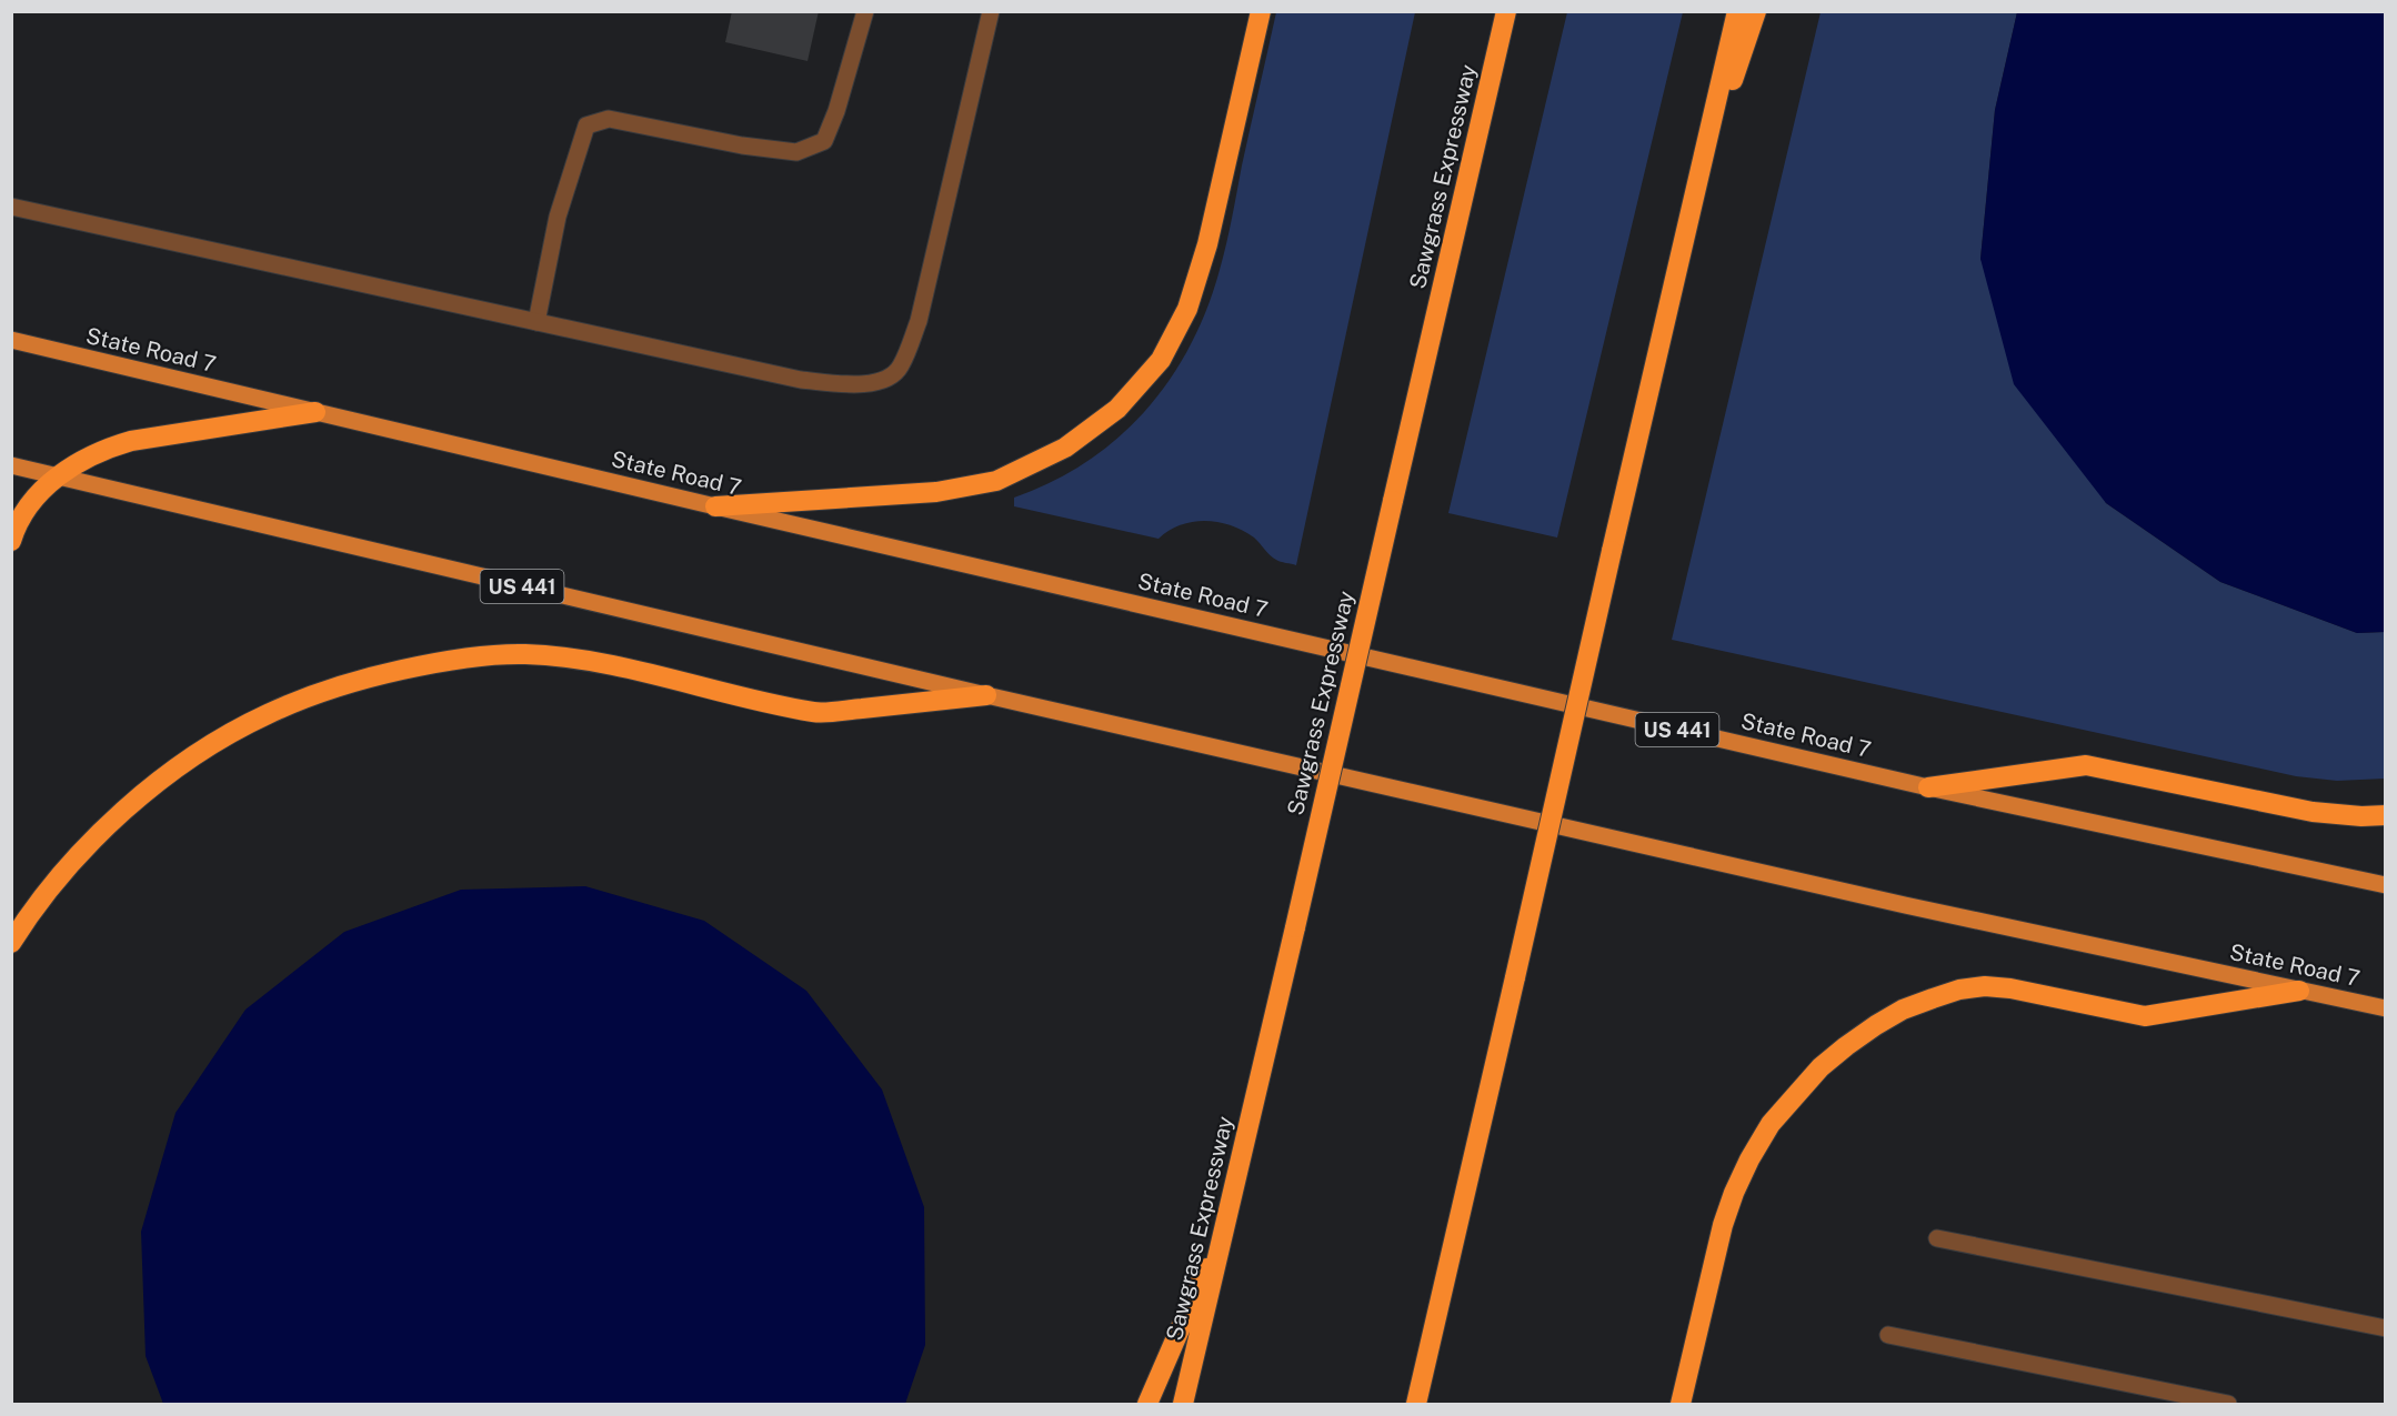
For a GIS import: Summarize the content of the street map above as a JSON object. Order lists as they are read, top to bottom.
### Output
{
  "streets": {
    "highway": ["Sawgrass Expressway"],
    "main road": ["State Road 7", "US 441"]
  }
}
